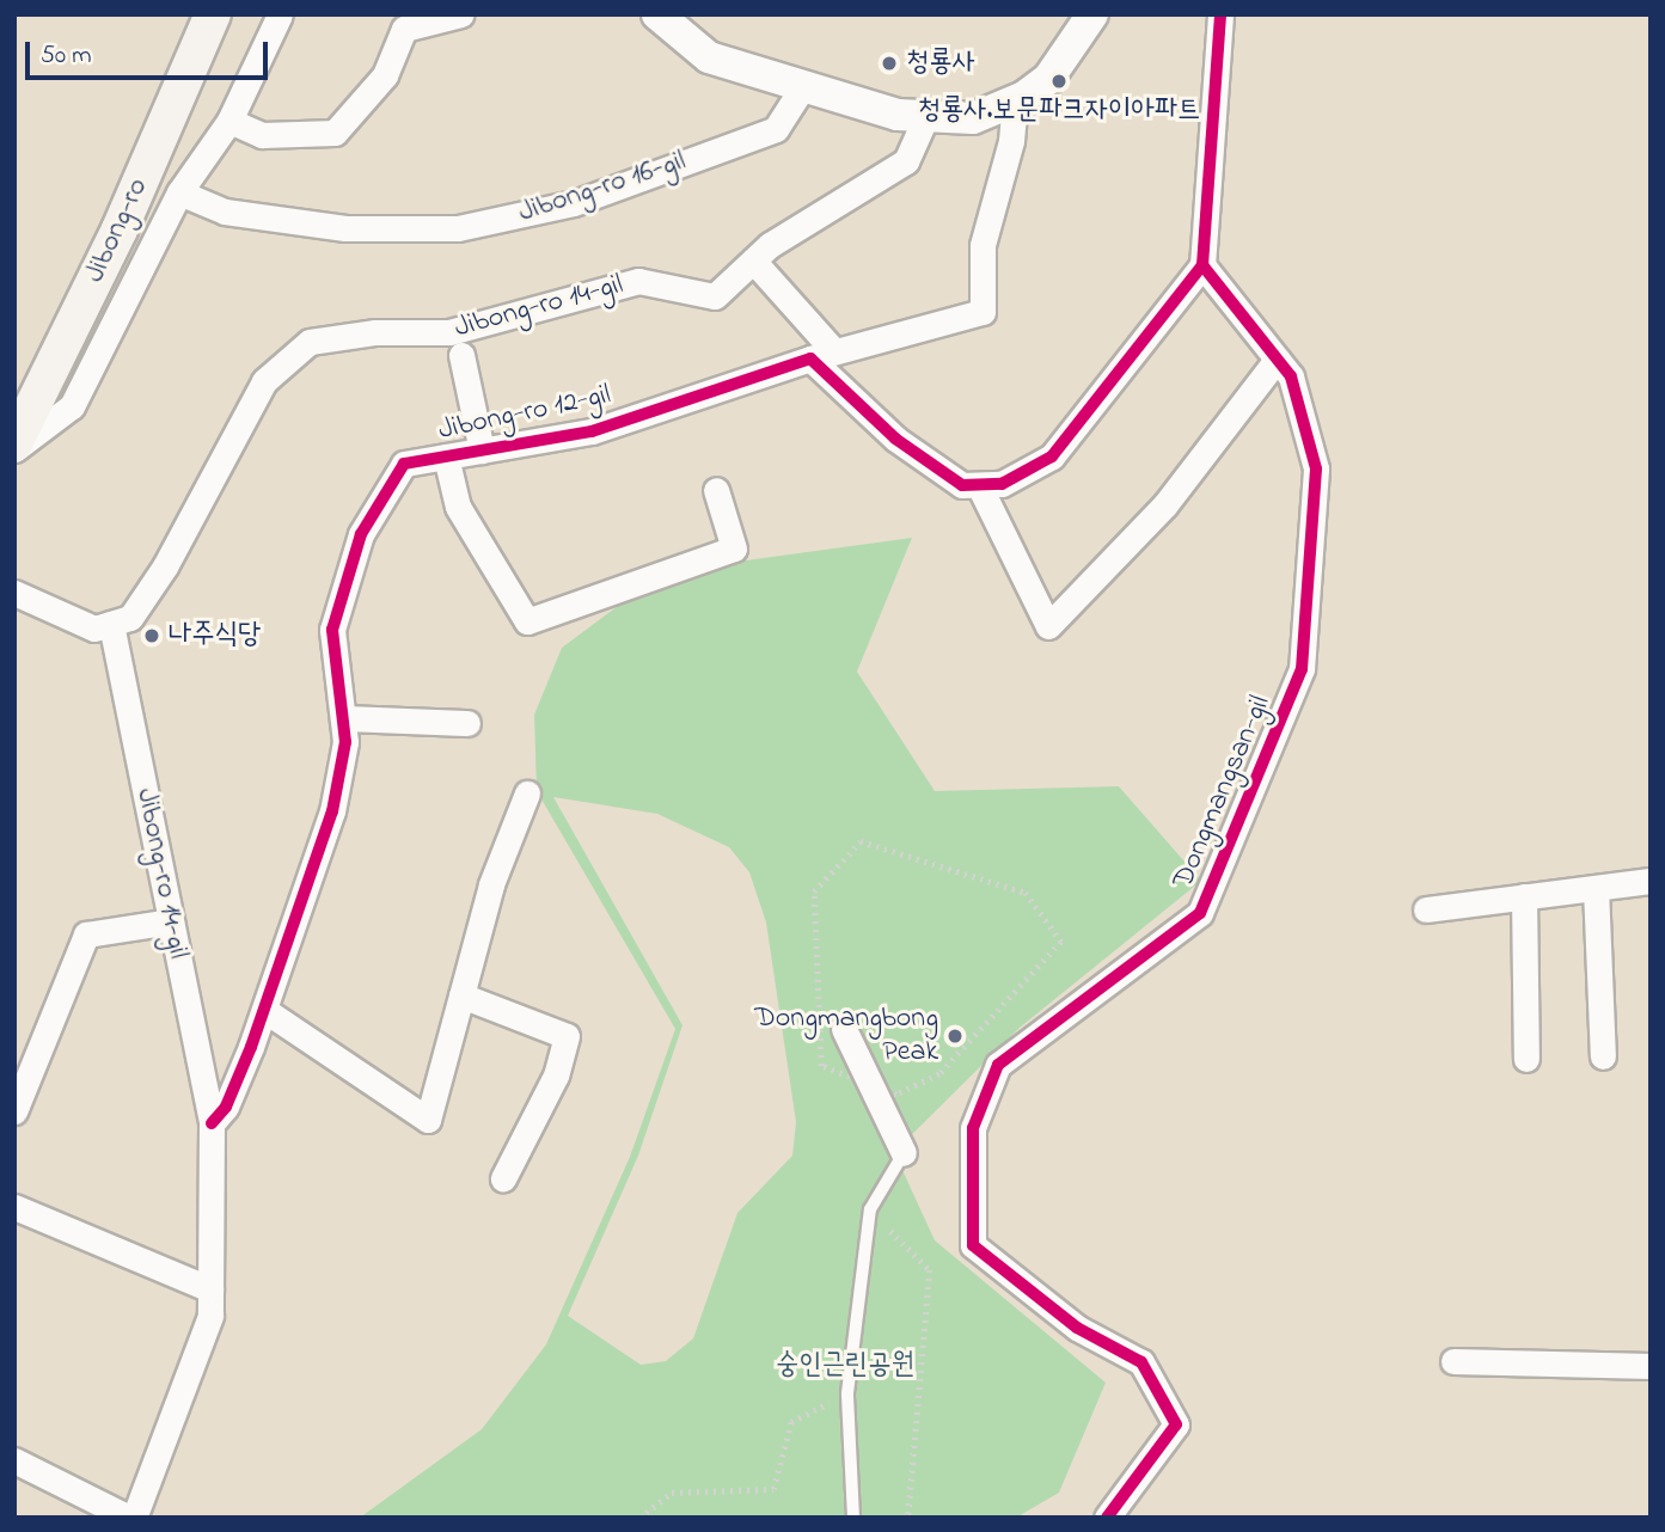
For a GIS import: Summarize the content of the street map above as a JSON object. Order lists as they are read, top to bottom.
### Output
{
  "streets": {
    "main road": ["Jibong-ro"],
    "street": [
      "Jibong-ro 16-gil",
      "Jibong-ro 14-gil",
      "Jibong-ro 12-gil",
      "Dongmangsan-gil"
    ]
  },
  "crossings": [
    ["Jibong-ro 14-gil", "Jibong-ro 12-gil"]
  ],
  "parks": ["숭인근린공원"],
  "places": [
    "청룡사",
    "청룡사.보문파크자이아파트",
    "나주식당",
    "Dongmangbong Peak"
  ],
  "scale_bar": "50 m"
}
